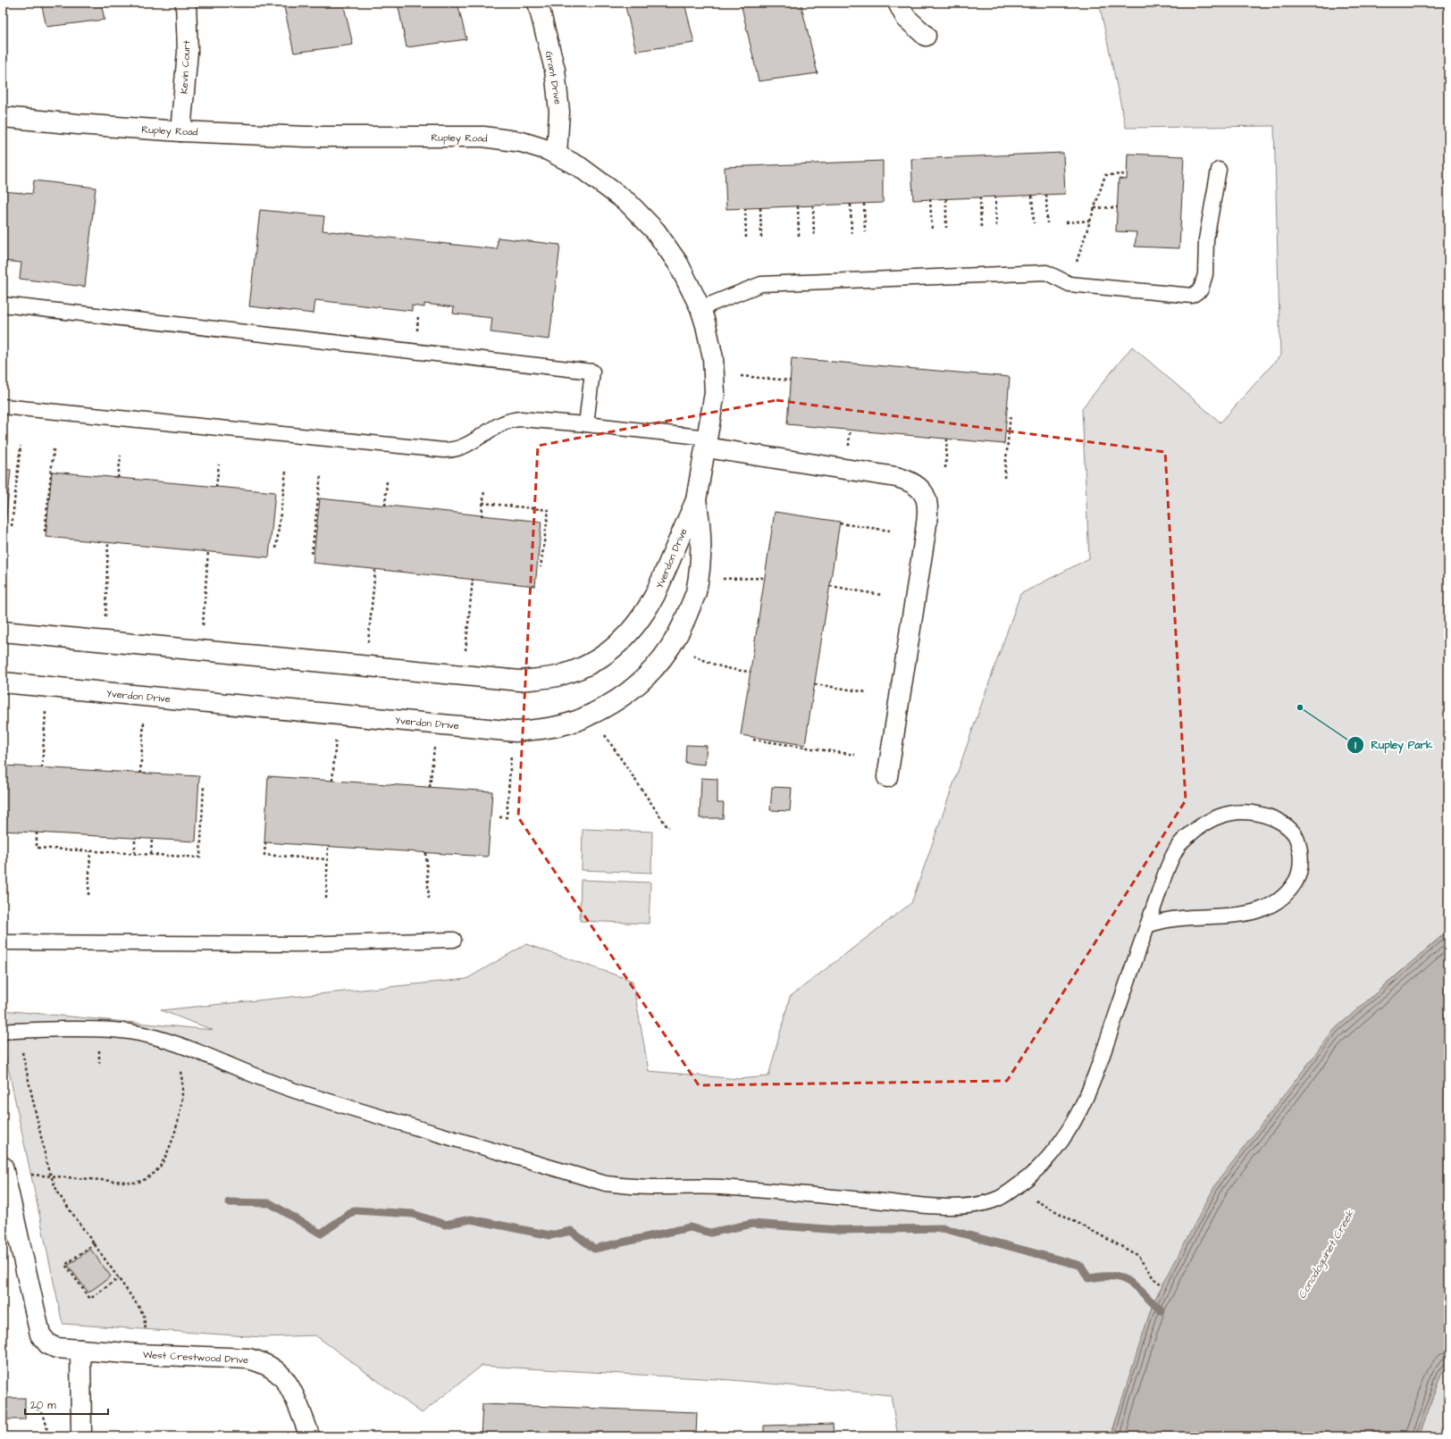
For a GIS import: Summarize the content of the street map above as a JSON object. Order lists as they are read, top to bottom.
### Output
{
  "streets": {
    "street": [
      "Kevin Court",
      "Grant Drive",
      "Rupley Road",
      "Yverdon Drive",
      "West Crestwood Drive"
    ]
  },
  "crossings": [
    ["Kevin Court", "Rupley Road"],
    ["Grant Drive", "Rupley Road"],
    ["Rupley Road", "Yverdon Drive"]
  ],
  "water": ["Conodoguinet Creek"],
  "places": ["Rupley Park"],
  "scale_bar": "20 m"
}
